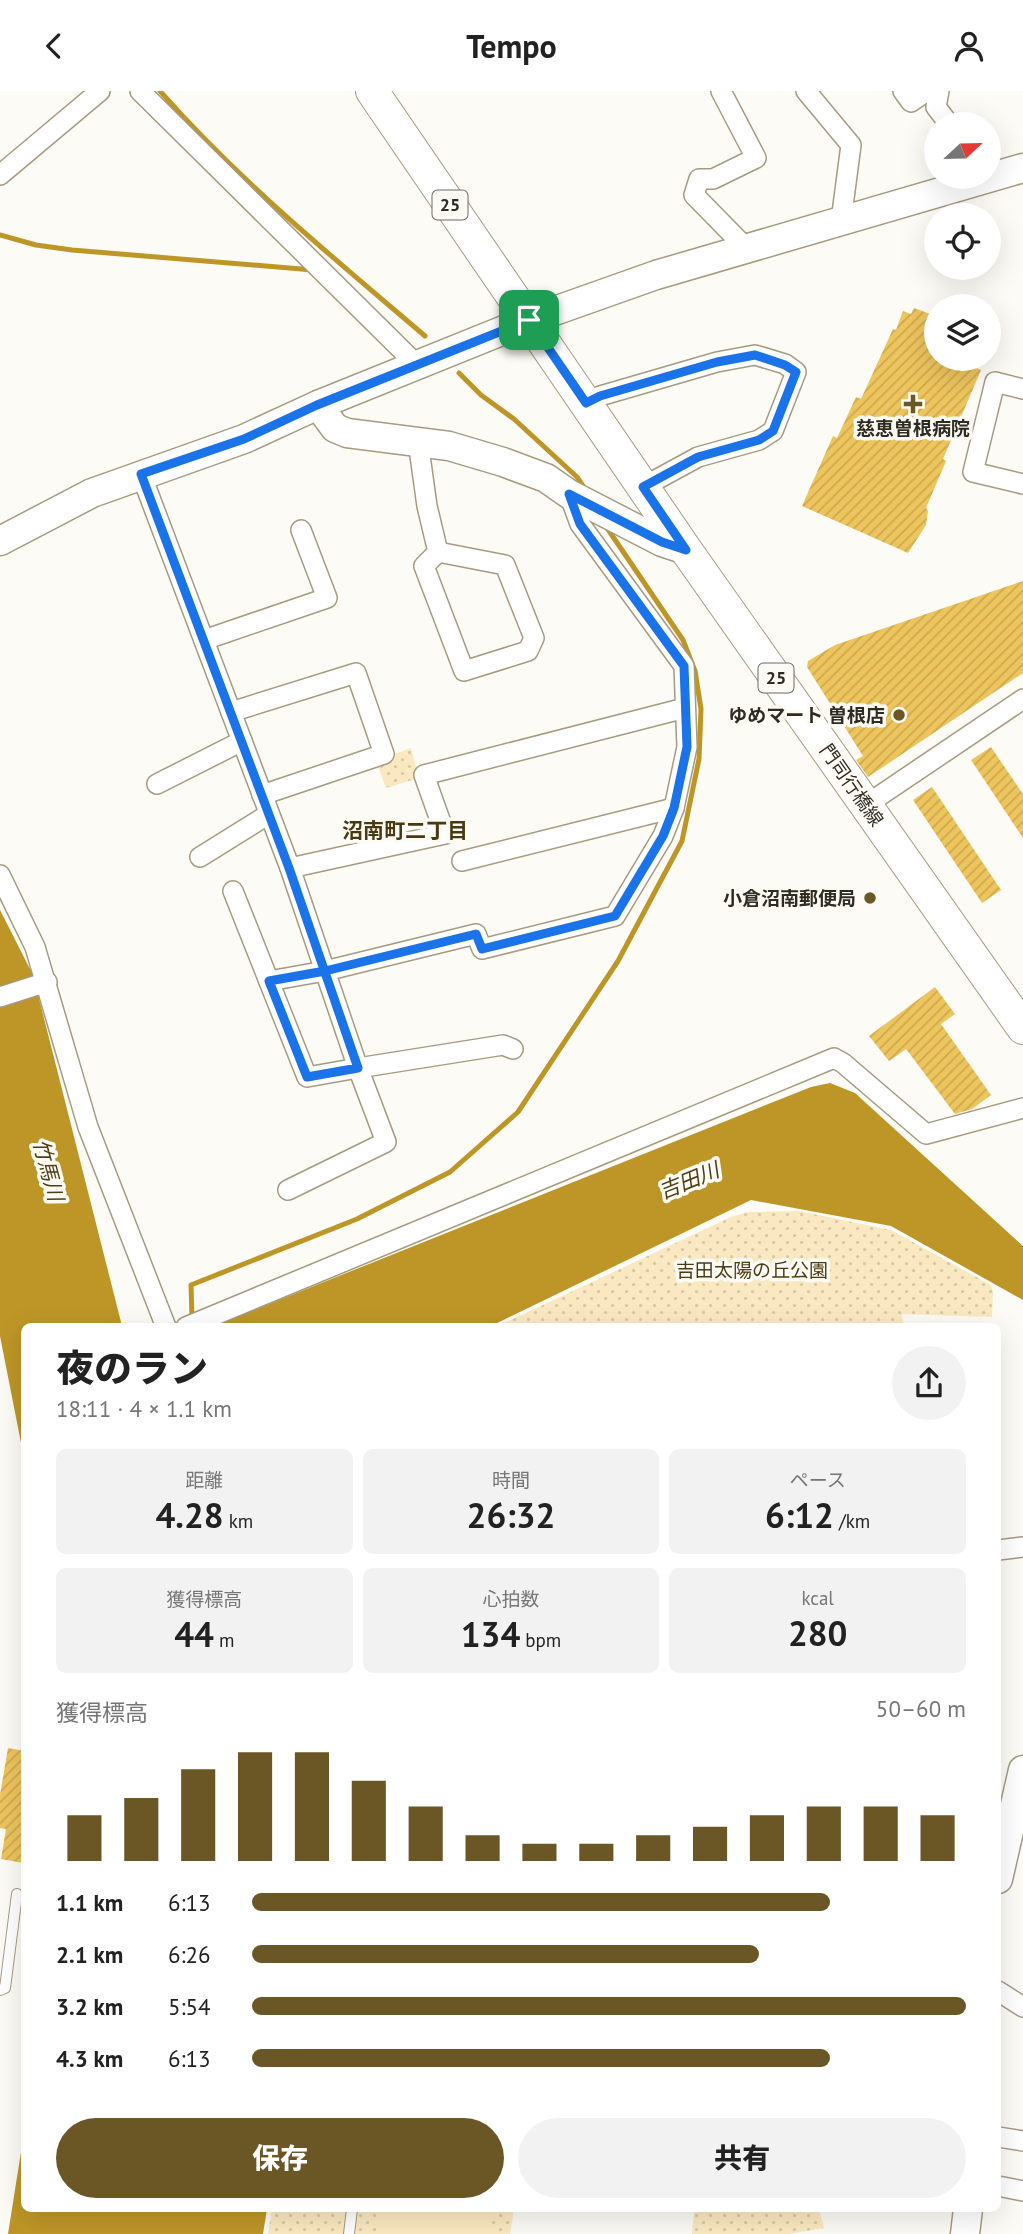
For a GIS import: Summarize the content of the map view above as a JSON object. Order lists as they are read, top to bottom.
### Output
{
  "streets": {
    "main road": ["25", "門司行橋線"]
  },
  "districts": ["沼南町二丁目"],
  "water": ["竹馬川", "吉田川"],
  "parks": ["吉田太陽の丘公園"],
  "places": {
    "health": ["慈恵曽根病院"],
    "other": ["ゆめマート 曽根店", "小倉沼南郵便局"]
  },
  "north": "right",
  "page": {
    "header": "Tempo",
    "heading": ["夜のラン", "18:11 · 4 × 1.1 km"],
    "stats": [
      ["距離", "4.28 km"],
      ["時間", "26:32"],
      ["ペース", "6:12 /km"],
      ["獲得標高", "44 m"],
      ["心拍数", "134 bpm"],
      ["kcal", "280"]
    ],
    "chart": ["獲得標高", "50–60 m"],
    "list": [
      {
        "name": "1.1 km",
        "note": "6:13"
      },
      {
        "name": "2.1 km",
        "note": "6:26"
      },
      {
        "name": "3.2 km",
        "note": "5:54"
      },
      {
        "name": "4.3 km",
        "note": "6:13"
      }
    ],
    "buttons": ["保存", "共有"]
  }
}
